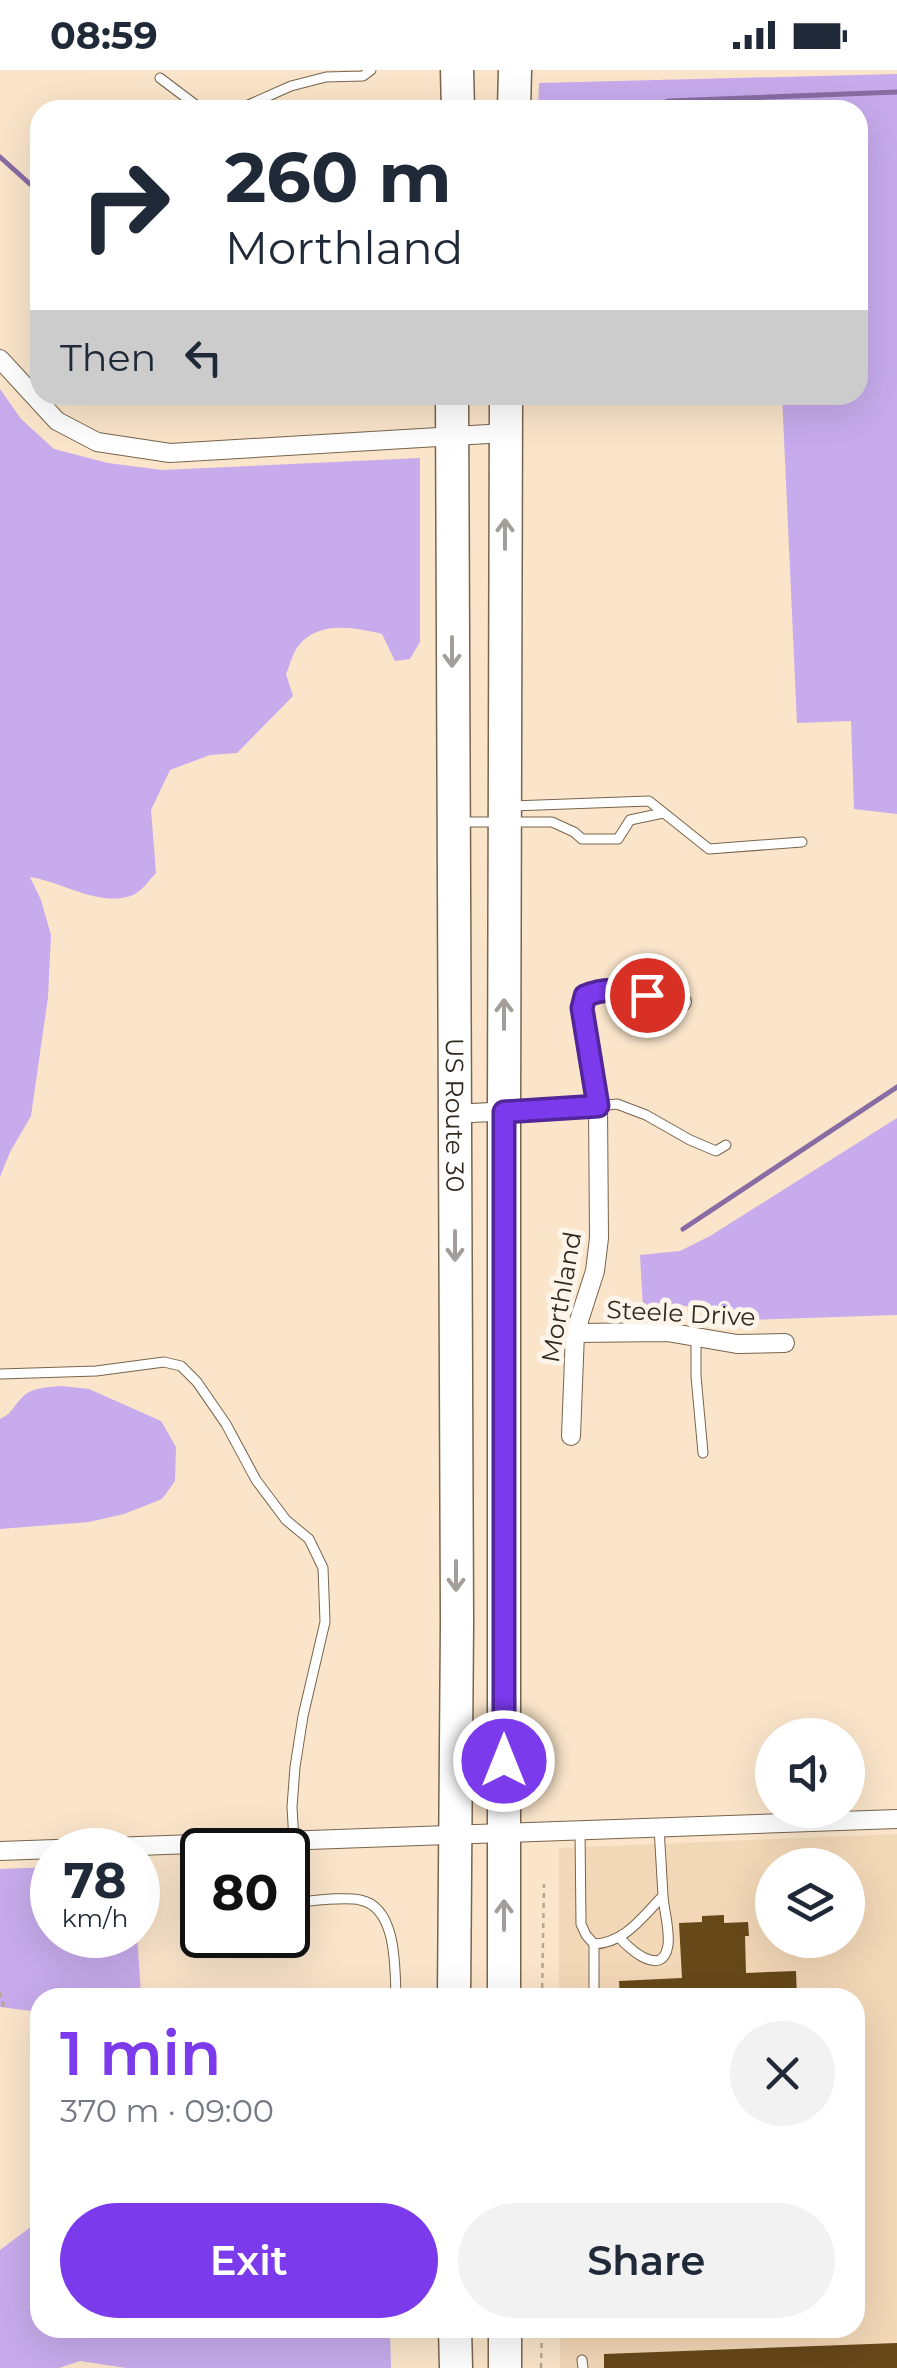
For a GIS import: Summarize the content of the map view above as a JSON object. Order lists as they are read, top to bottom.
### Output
{
  "streets": {
    "highway": ["US Route 30"],
    "street": ["Morthland", "Steele Drive"]
  },
  "crossings": [
    ["Morthland", "Steele Drive"]
  ],
  "page": {
    "status": "08:59",
    "turn": ["260 m", "Morthland"],
    "then": "Then",
    "speed": "78 km/h",
    "limit": "80",
    "heading": ["1 min", "370 m · 09:00"],
    "buttons": ["Exit", "Share"]
  }
}
